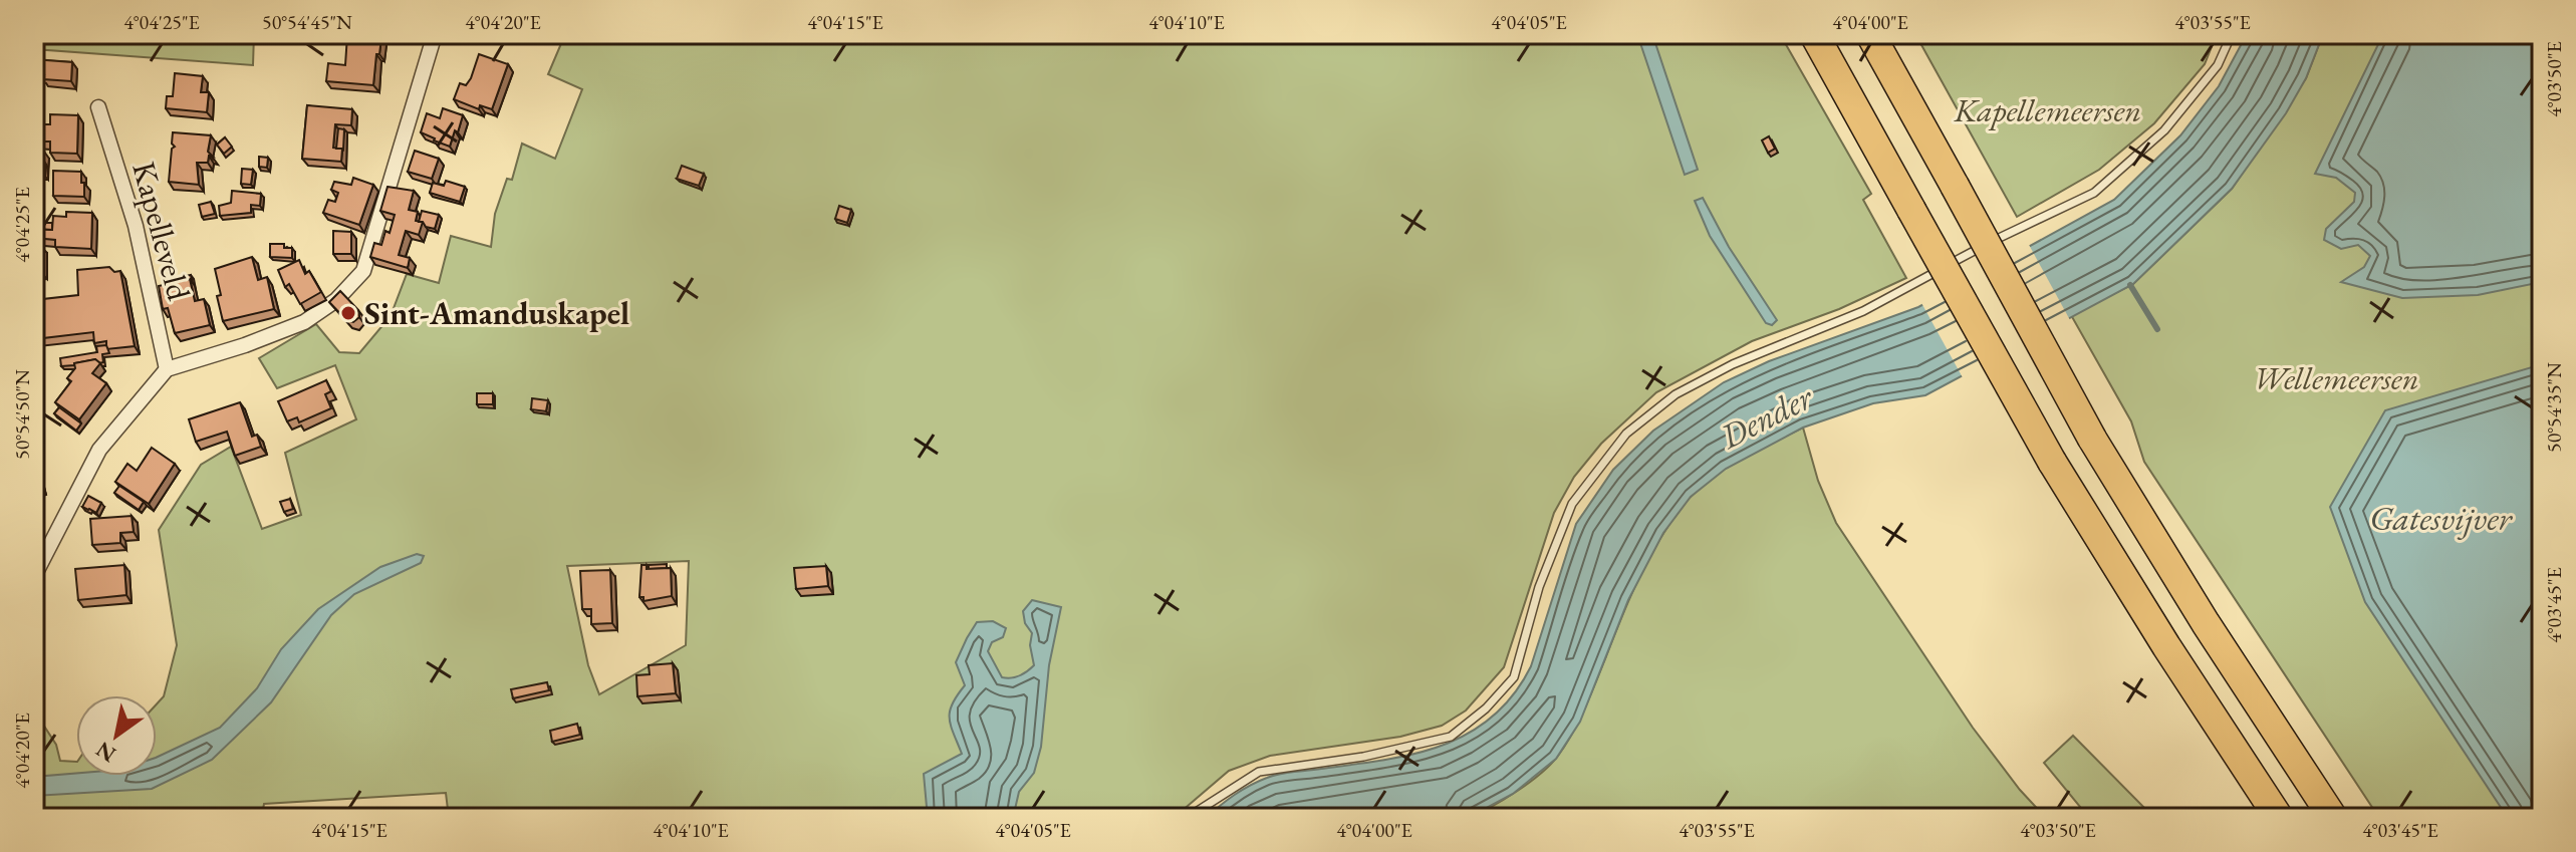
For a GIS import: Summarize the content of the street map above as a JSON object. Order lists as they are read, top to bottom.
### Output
{
  "streets": {
    "street": ["Kapelleveld"]
  },
  "water": ["Dender", "Gatesvijver"],
  "parks": ["Kapellemeersen", "Wellemeersen"],
  "places": ["Sint-Amanduskapel"],
  "north": "bottom left",
  "coordinates": [
    "4°04'25\"E",
    "50°54'45\"N",
    "4°04'20\"E",
    "4°04'15\"E",
    "4°04'10\"E",
    "4°04'05\"E",
    "4°04'00\"E",
    "4°03'55\"E",
    "4°03'50\"E",
    "50°54'35\"N",
    "50°54'50\"N",
    "4°03'45\"E"
  ]
}
